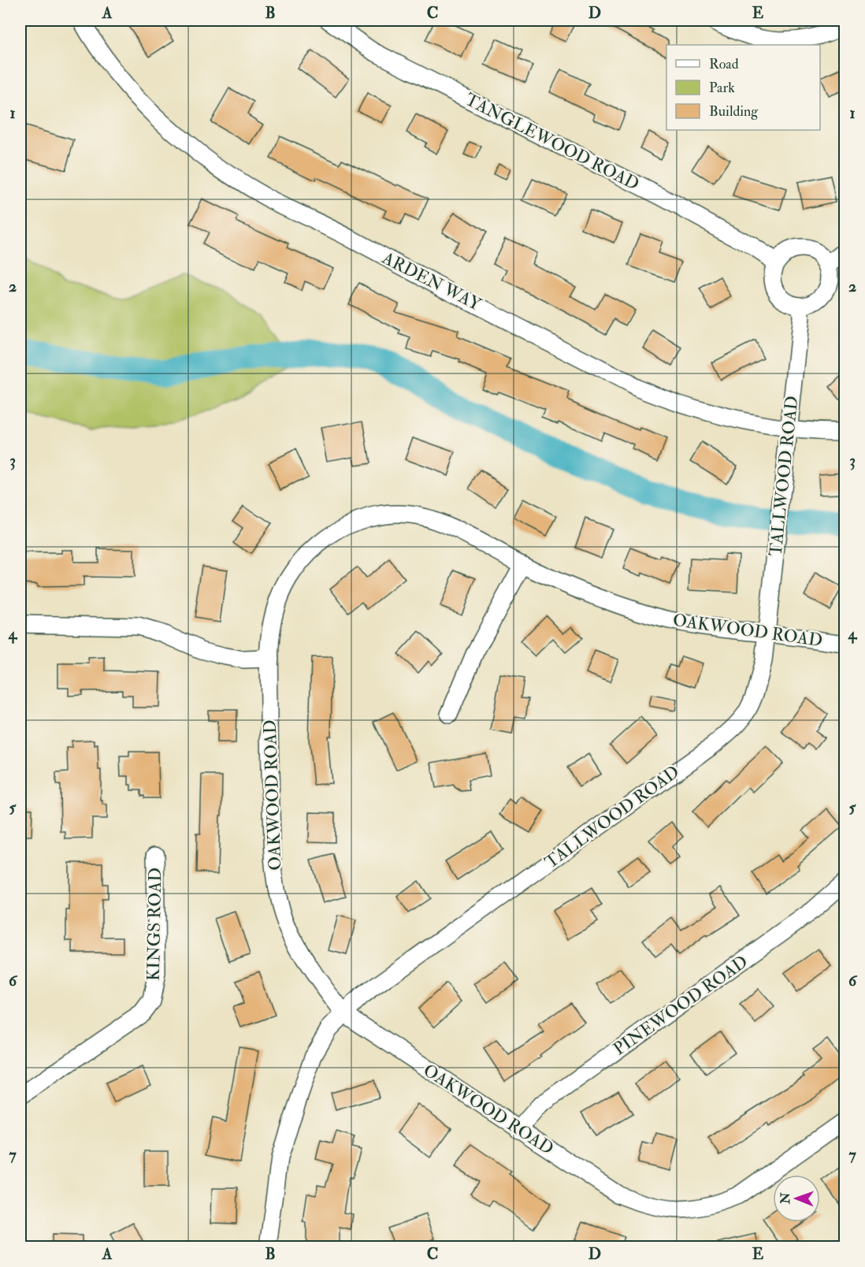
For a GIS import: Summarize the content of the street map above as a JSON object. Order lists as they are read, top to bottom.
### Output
{
  "streets": {
    "street": [
      "TANGLEWOOD ROAD",
      "ARDEN WAY",
      "TALLWOOD ROAD",
      "OAKWOOD ROAD",
      "KINGS ROAD",
      "PINEWOOD ROAD"
    ]
  },
  "crossings": [
    ["TANGLEWOOD ROAD", "TALLWOOD ROAD"],
    ["ARDEN WAY", "TALLWOOD ROAD"],
    ["TALLWOOD ROAD", "OAKWOOD ROAD"],
    ["OAKWOOD ROAD", "PINEWOOD ROAD"]
  ],
  "legend": ["Road", "Park", "Building"],
  "north": "left",
  "grid": {
    "columns": [
      "A",
      "B",
      "C",
      "D",
      "E"
    ],
    "rows": [
      "1",
      "2",
      "3",
      "4",
      "5",
      "6",
      "7"
    ]
  }
}
